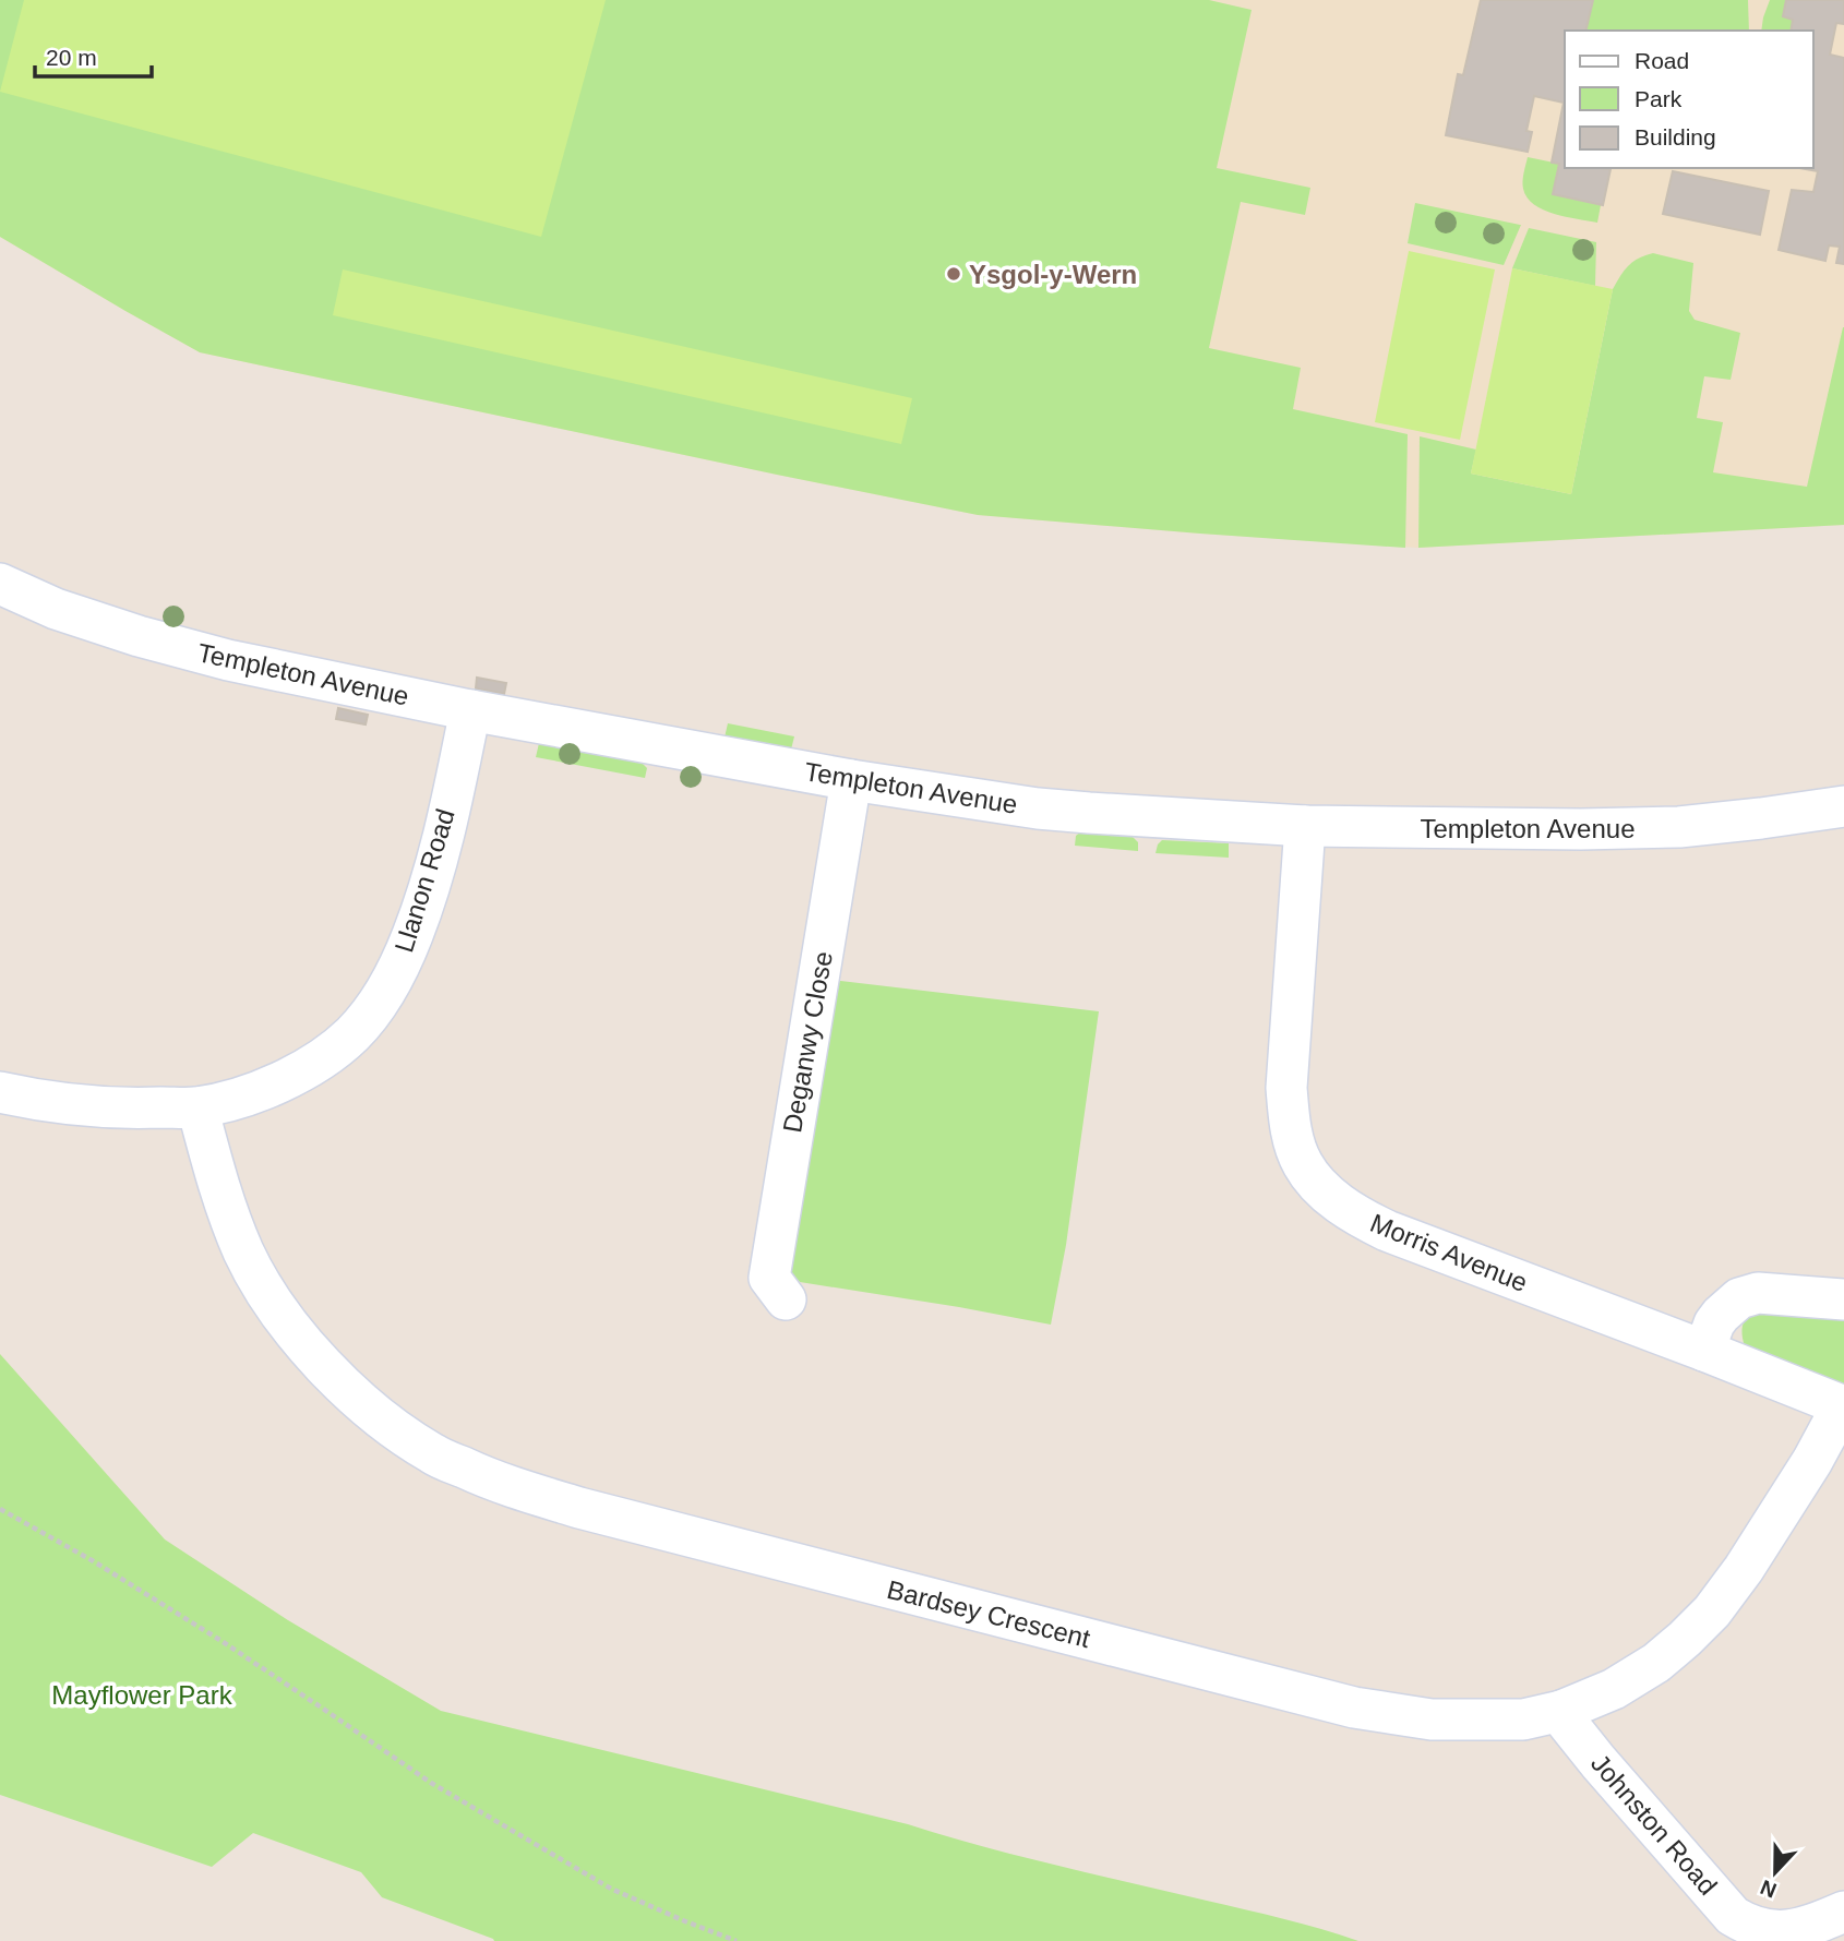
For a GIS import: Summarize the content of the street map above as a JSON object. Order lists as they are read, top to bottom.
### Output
{
  "streets": {
    "street": [
      "Templeton Avenue",
      "Llanon Road",
      "Deganwy Close",
      "Morris Avenue",
      "Bardsey Crescent",
      "Johnston Road"
    ]
  },
  "crossings": [
    ["Templeton Avenue", "Llanon Road"],
    ["Templeton Avenue", "Deganwy Close"],
    ["Templeton Avenue", "Morris Avenue"],
    ["Llanon Road", "Bardsey Crescent"],
    ["Morris Avenue", "Bardsey Crescent"],
    ["Bardsey Crescent", "Johnston Road"]
  ],
  "parks": ["Mayflower Park"],
  "places": ["Ysgol-y-Wern"],
  "legend": ["Road", "Park", "Building"],
  "scale_bar": "20 m",
  "north": "bottom"
}
